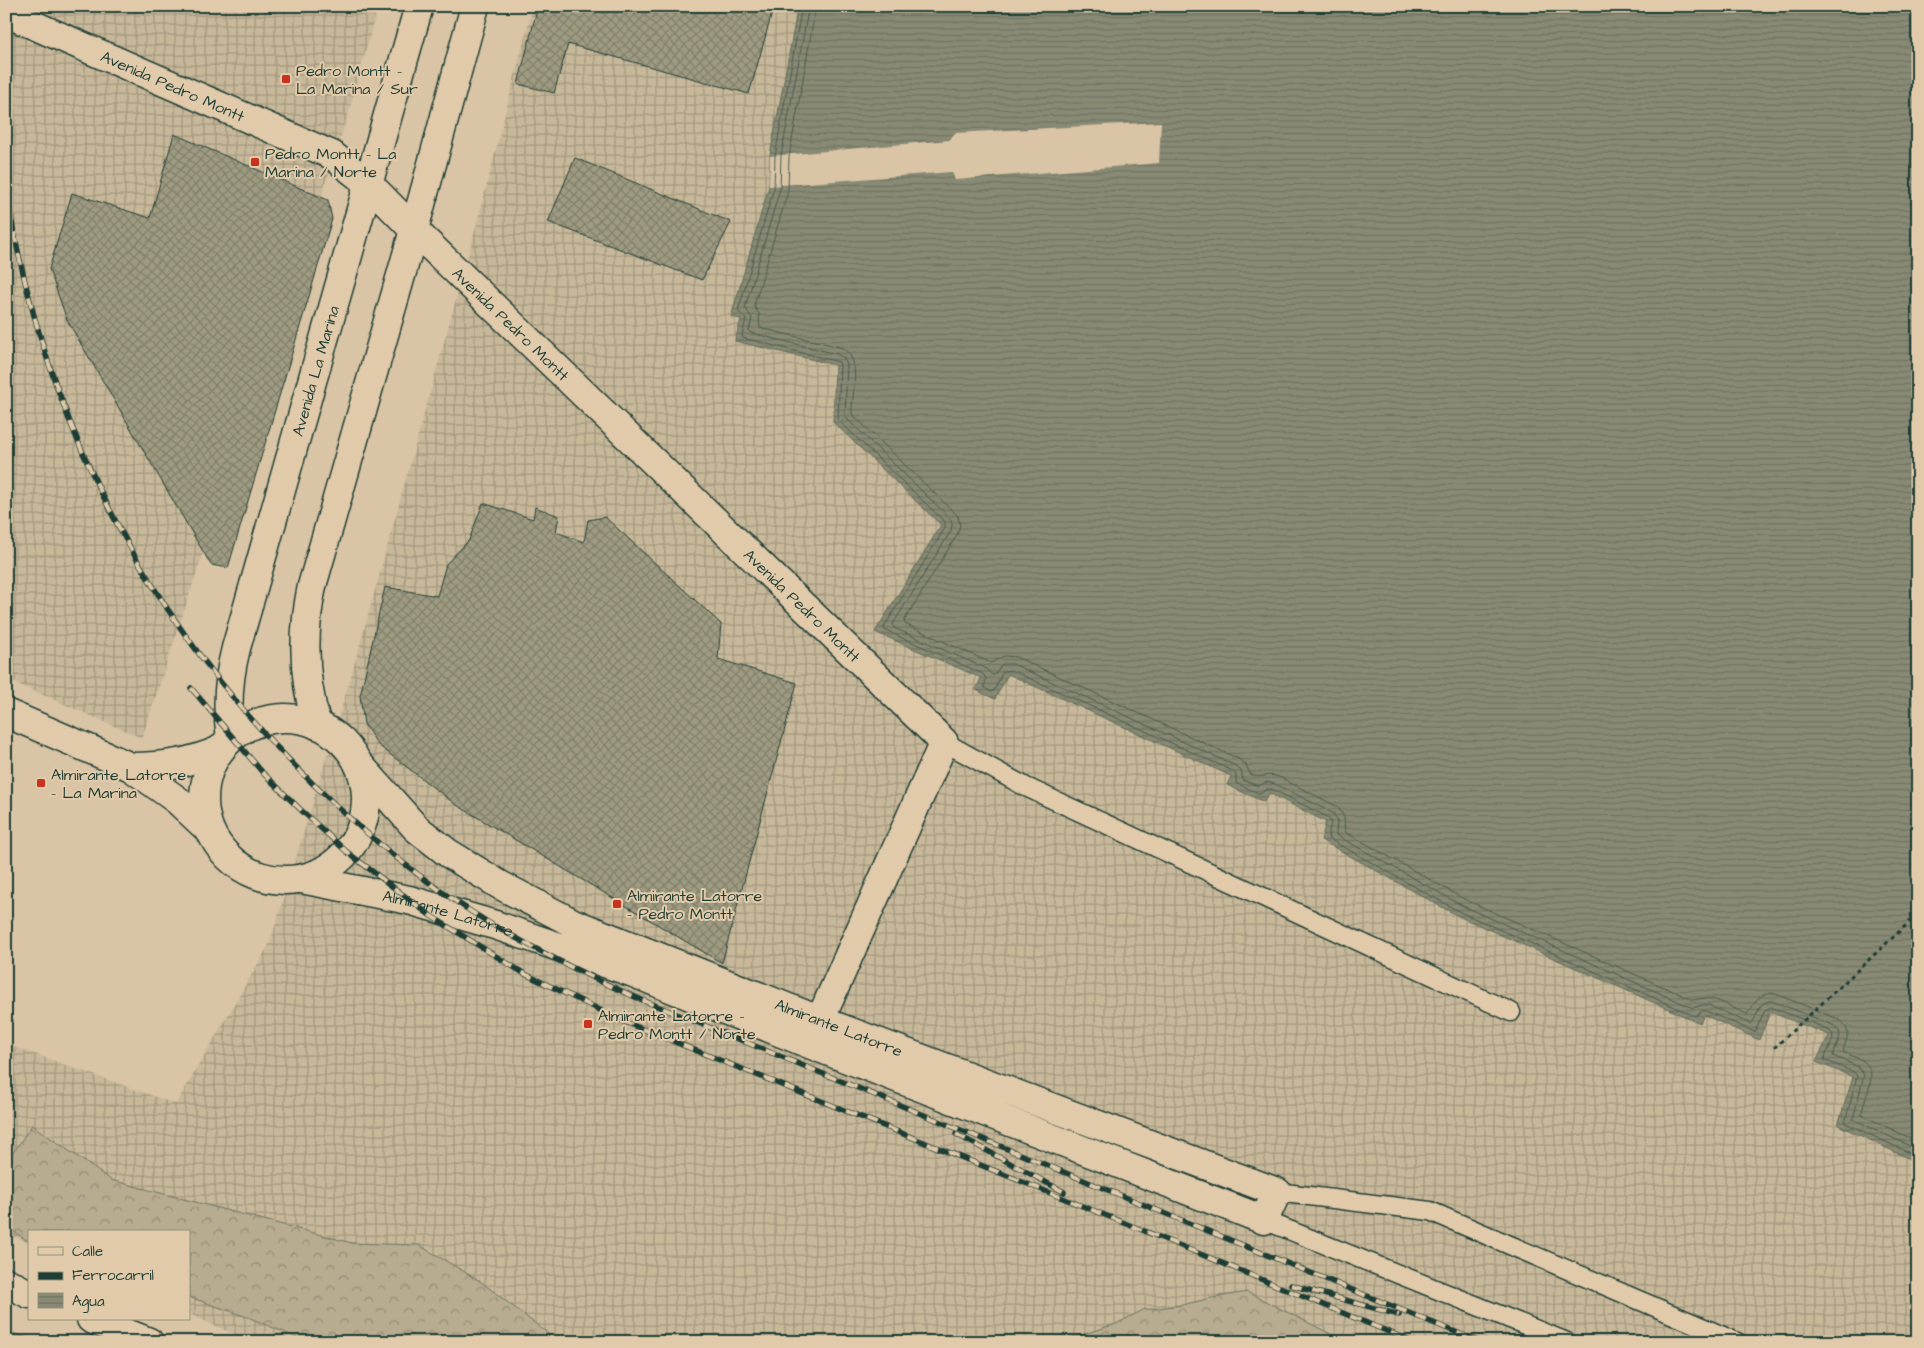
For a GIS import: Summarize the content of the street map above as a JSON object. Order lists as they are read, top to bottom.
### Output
{
  "streets": {
    "street": ["Avenida Pedro Montt", "Avenida La Marina", "Almirante Latorre"]
  },
  "crossings": [
    ["Avenida Pedro Montt", "Avenida La Marina"],
    ["Avenida La Marina", "Almirante Latorre"]
  ],
  "places": {
    "transit": [
      "Pedro Montt - La Marina / Sur",
      "Pedro Montt - La Marina / Norte",
      "Almirante Latorre - La Marina",
      "Almirante Latorre - Pedro Montt",
      "Almirante Latorre - Pedro Montt / Norte"
    ]
  },
  "legend": ["Calle", "Ferrocarril", "Agua"]
}
